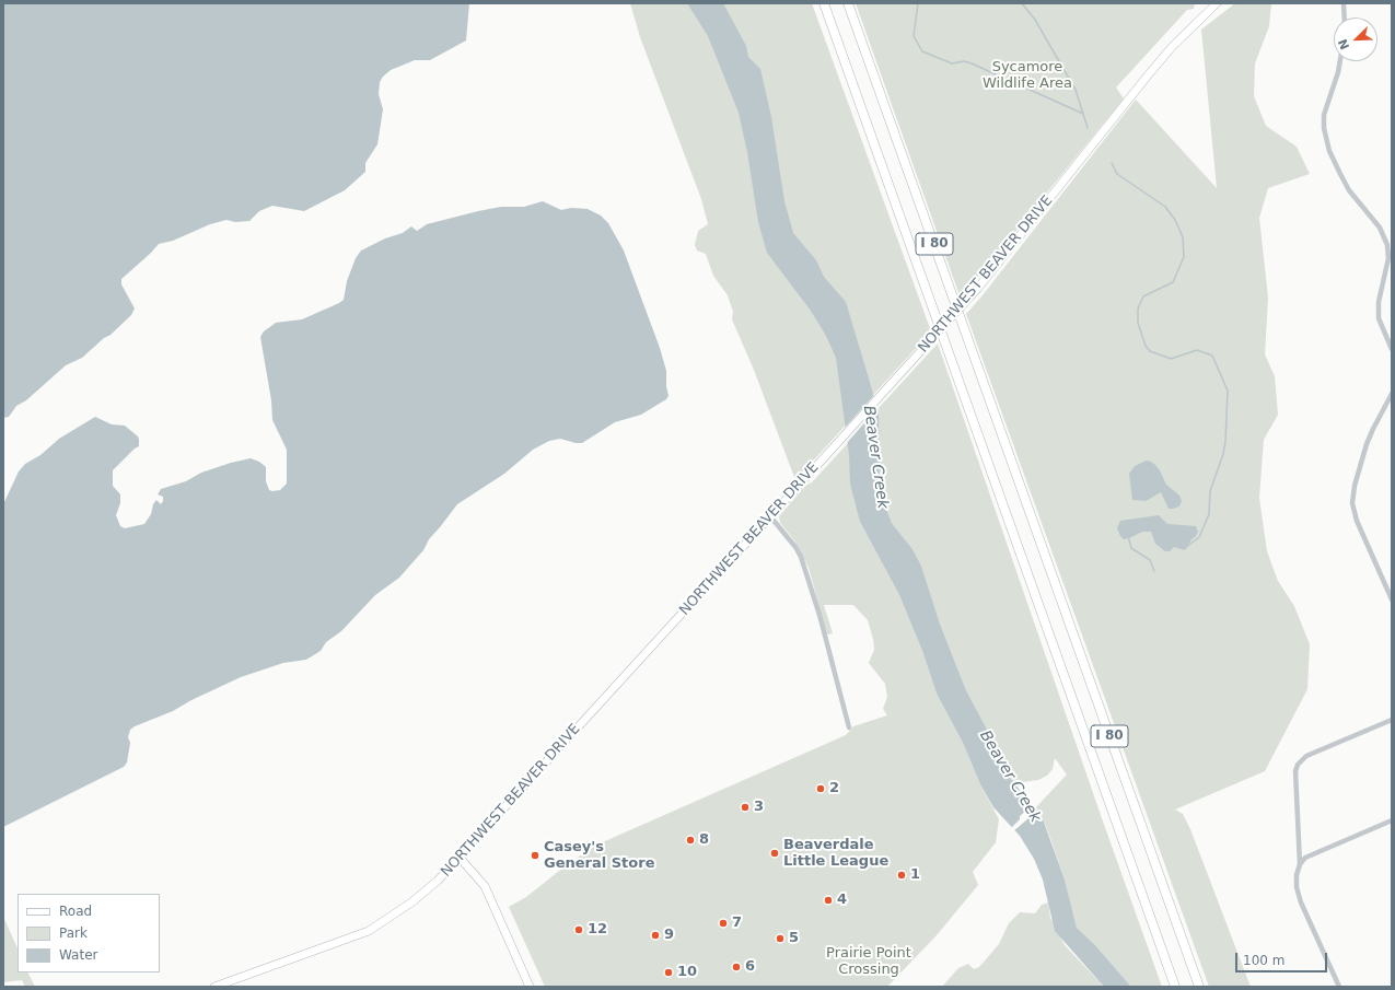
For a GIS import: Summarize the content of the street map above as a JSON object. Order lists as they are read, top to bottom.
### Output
{
  "streets": {
    "highway": ["I 80"],
    "main road": ["NORTHWEST BEAVER DRIVE"]
  },
  "water": ["Beaver Creek"],
  "parks": ["Sycamore Wildlife Area", "Prairie Point Crossing"],
  "places": [
    "2",
    "3",
    "8",
    "Beaverdale Little League",
    "Casey's General Store",
    "1",
    "4",
    "7",
    "12",
    "9",
    "5",
    "6",
    "10"
  ],
  "legend": ["Road", "Park", "Water"],
  "scale_bar": "100 m",
  "north": "bottom left"
}
